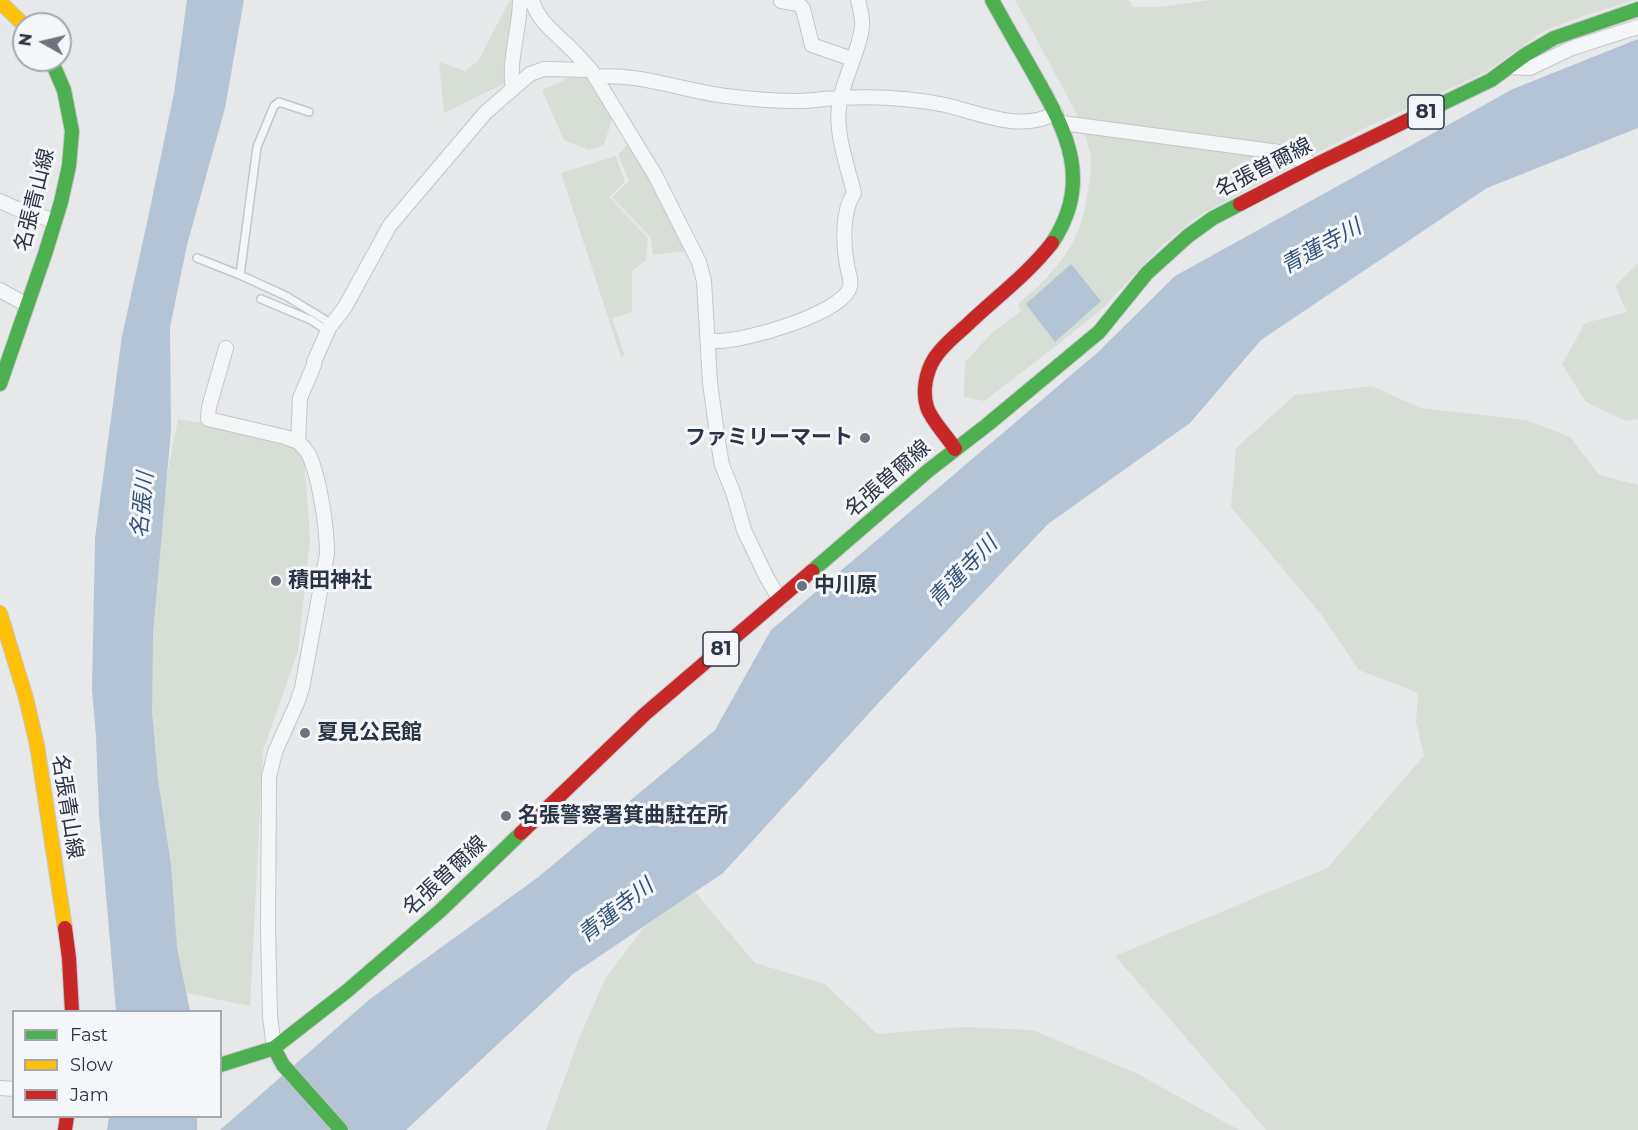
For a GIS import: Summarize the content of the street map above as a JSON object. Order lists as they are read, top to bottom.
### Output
{
  "streets": {
    "main road": ["81", "名張曽爾線", "名張青山線"]
  },
  "water": ["青蓮寺川", "名張川"],
  "places": [
    "ファミリーマート",
    "積田神社",
    "中川原",
    "夏見公民館",
    "名張警察署箕曲駐在所"
  ],
  "legend": ["Fast", "Slow", "Jam"],
  "north": "left"
}
